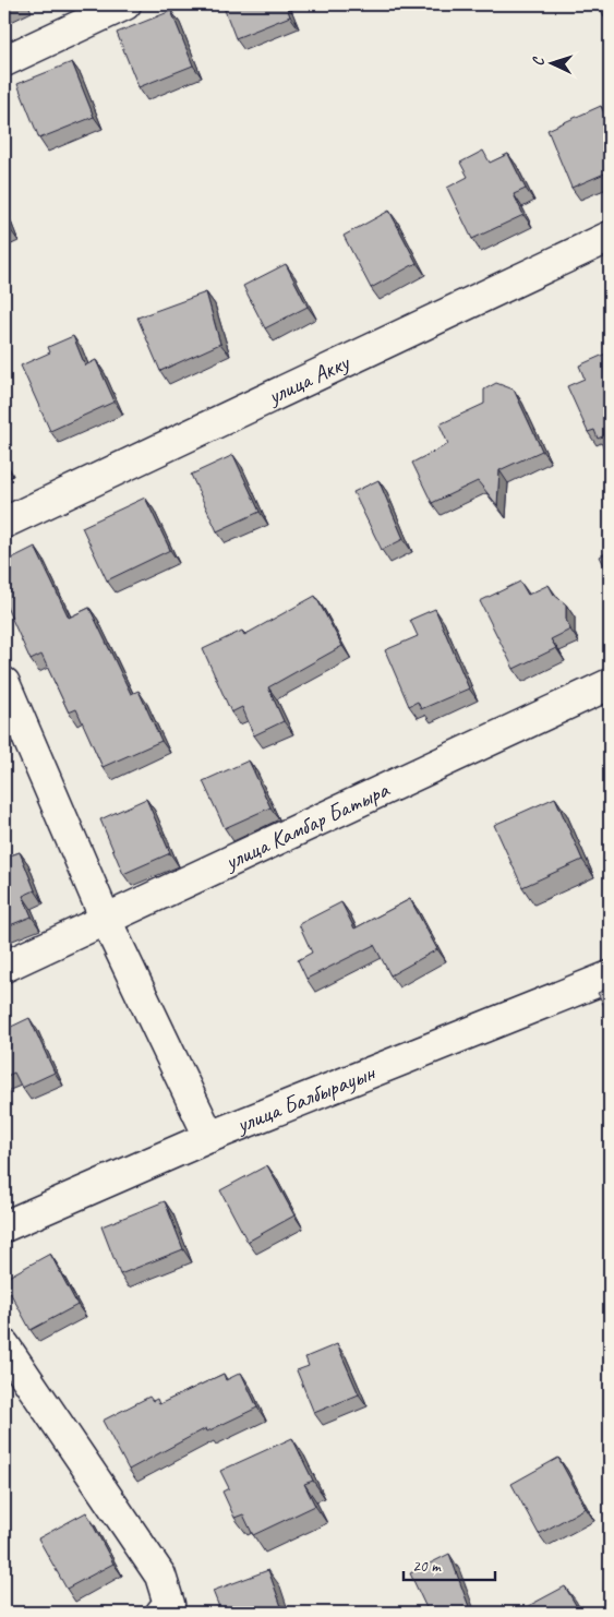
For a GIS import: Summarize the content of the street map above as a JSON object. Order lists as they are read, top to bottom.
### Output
{
  "streets": {
    "street": ["улица Акку", "улица Камбар Батыра", "улица Балбырауын"]
  },
  "scale_bar": "20 m",
  "north": "left"
}
